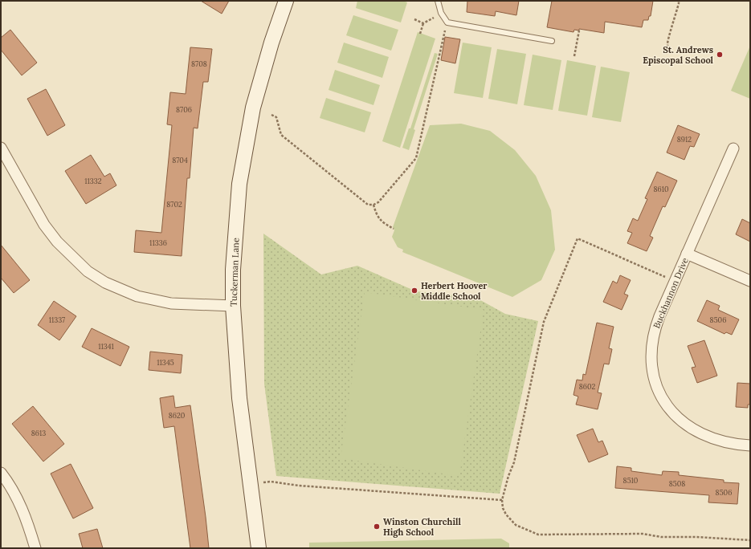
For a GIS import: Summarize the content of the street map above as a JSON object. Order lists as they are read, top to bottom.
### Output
{
  "streets": {
    "main road": ["Tuckerman Lane"],
    "street": ["Buckhannon Drive"]
  },
  "places": ["St. Andrews Episcopal School", "Herbert Hoover Middle School", "Winston Churchill High School"],
  "house_numbers": [
    "8708",
    "8706",
    "8912",
    "8704",
    "11332",
    "8610",
    "8702",
    "11336",
    "11337",
    "8506",
    "11341",
    "11345",
    "8602",
    "8620",
    "8613",
    "8510",
    "8508",
    "8506"
  ]
}
